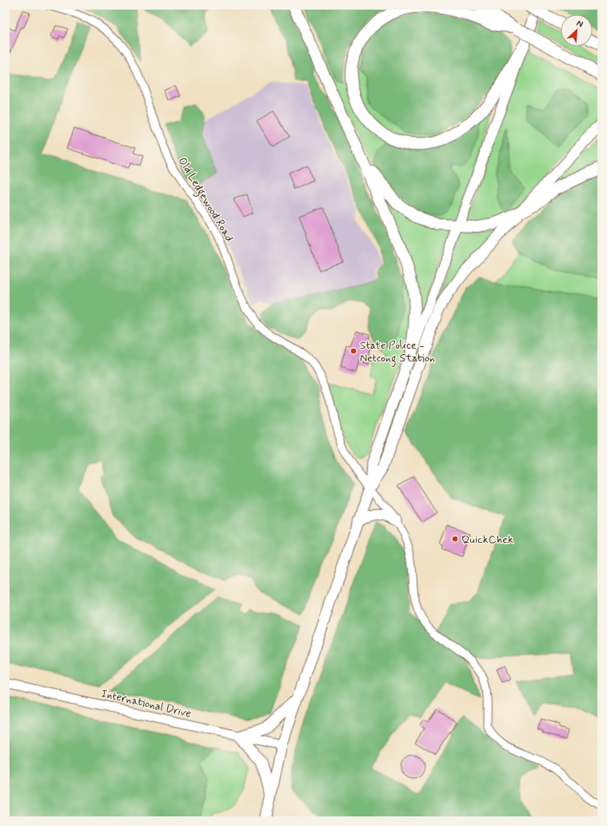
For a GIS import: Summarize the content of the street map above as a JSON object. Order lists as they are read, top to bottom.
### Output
{
  "streets": {
    "main road": ["International Drive"],
    "street": ["Old Ledgewood Road"]
  },
  "places": ["State Police - Netcong Station", "QuickChek"],
  "north": "top right"
}
